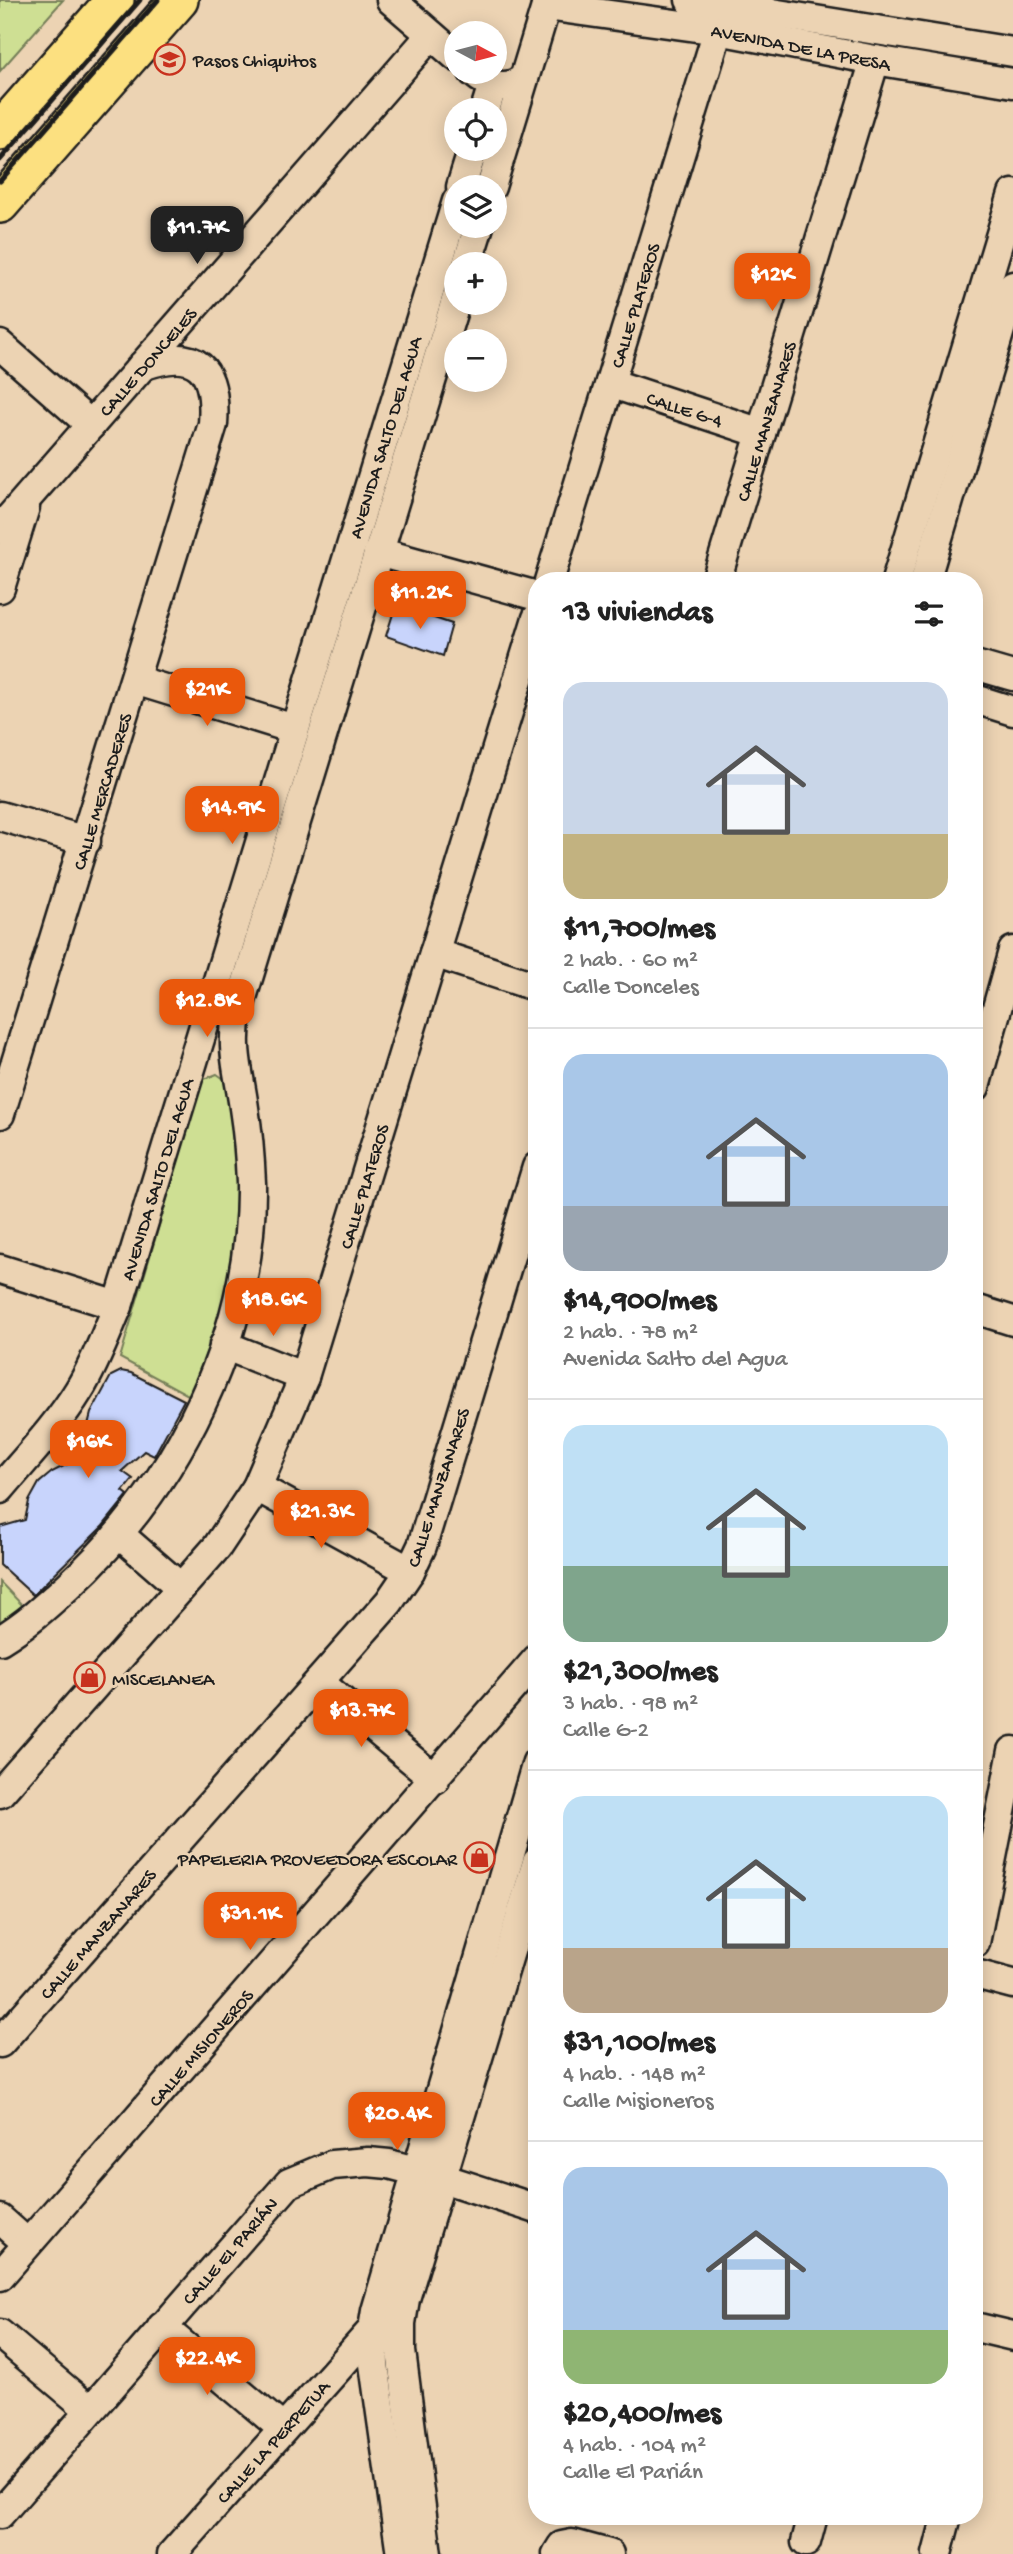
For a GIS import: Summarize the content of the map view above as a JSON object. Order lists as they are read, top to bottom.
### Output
{
  "streets": {
    "street": [
      "AVENIDA DE LA PRESA",
      "CALLE PLATEROS",
      "CALLE DONCELES",
      "CALLE G-4",
      "CALLE MANZANARES",
      "AVENIDA SALTO DEL AGUA",
      "CALLE MERCADERES",
      "CALLE MISIONEROS",
      "CALLE EL PARIÁN",
      "CALLE LA PERPETUA"
    ]
  },
  "crossings": [
    ["AVENIDA DE LA PRESA", "CALLE PLATEROS"],
    ["AVENIDA DE LA PRESA", "CALLE MANZANARES"],
    ["CALLE PLATEROS", "CALLE G-4"],
    ["CALLE DONCELES", "CALLE MERCADERES"],
    ["CALLE G-4", "CALLE MANZANARES"]
  ],
  "places": {
    "school or university": ["Pasos Chiquitos"],
    "shop": ["MISCELANEA", "PAPELERIA PROVEEDORA ESCOLAR"]
  },
  "north": "right",
  "page": {
    "map_buttons": ["+", "−"],
    "price": [
      "$11.7K",
      "$12K",
      "$11.2K",
      "$21K",
      "$14.9K",
      "$12.8K",
      "$18.6K",
      "$16K",
      "$21.3K",
      "$13.7K",
      "$31.1K",
      "$20.4K",
      "$22.4K"
    ],
    "heading": "13 viviendas",
    "list": [
      {
        "name": "$11,700/mes",
        "note": "2 hab. · 60 m² · Calle Donceles"
      },
      {
        "name": "$14,900/mes",
        "note": "2 hab. · 78 m² · Avenida Salto del Agua"
      },
      {
        "name": "$21,300/mes",
        "note": "3 hab. · 98 m² · Calle G-2"
      },
      {
        "name": "$31,100/mes",
        "note": "4 hab. · 148 m² · Calle Misioneros"
      },
      {
        "name": "$20,400/mes",
        "note": "4 hab. · 104 m² · Calle El Parián"
      }
    ]
  }
}
